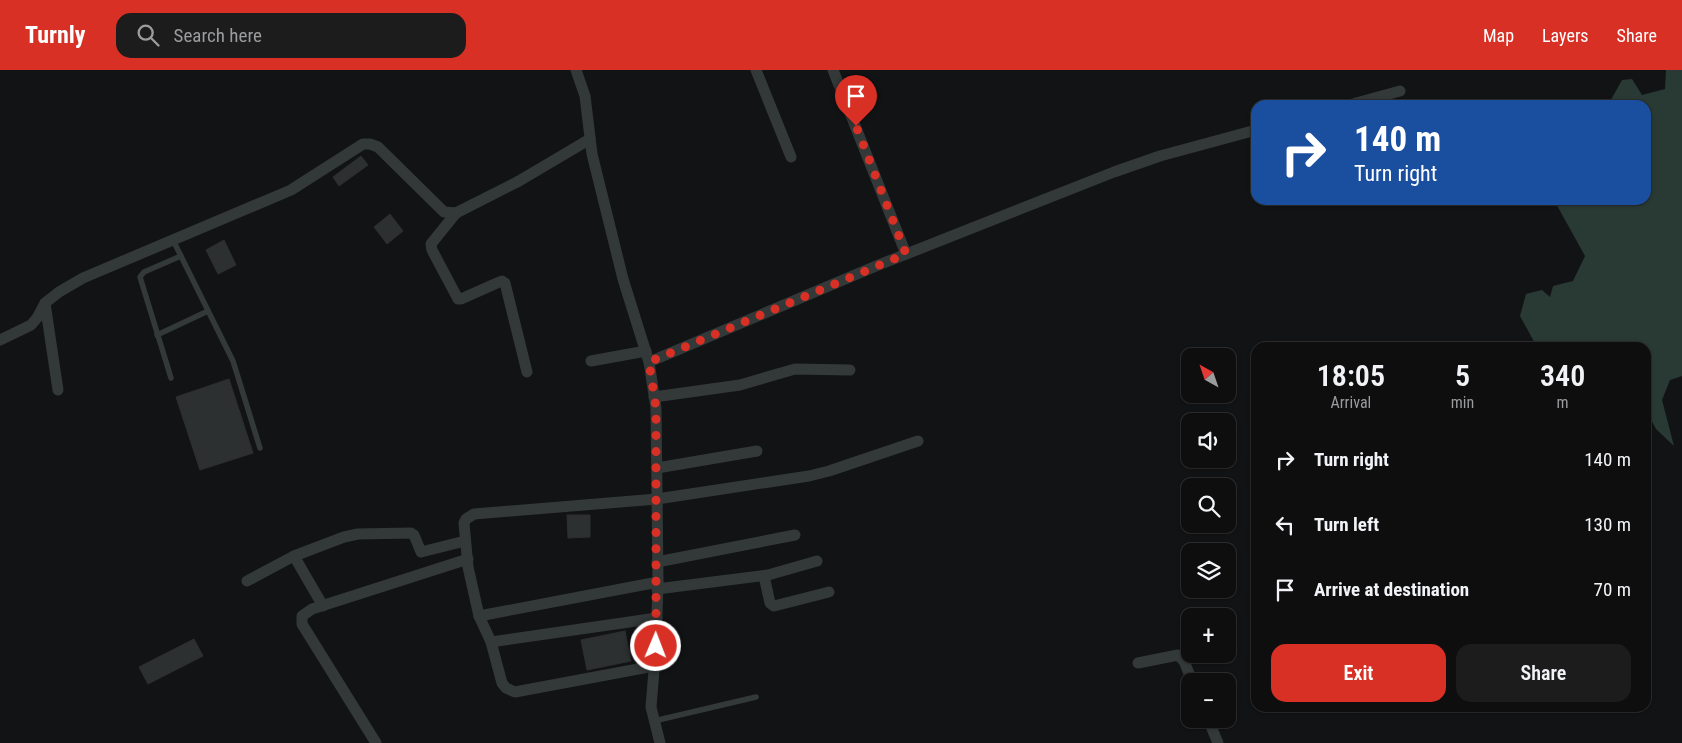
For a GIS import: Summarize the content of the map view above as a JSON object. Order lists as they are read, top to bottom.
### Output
{
  "north": "top left",
  "page": {
    "header": "Turnly",
    "search": "Search here",
    "nav": ["Map", "Layers", "Share"],
    "turn": ["140 m", "Turn right"],
    "eta": [
      "18:05",
      "Arrival",
      "5",
      "min",
      "340",
      "m"
    ],
    "map_buttons": ["+", "−"],
    "list": [
      {
        "name": "Turn right",
        "value": "140 m"
      },
      {
        "name": "Turn left",
        "value": "130 m"
      },
      {
        "name": "Arrive at destination",
        "value": "70 m"
      }
    ],
    "buttons": ["Exit", "Share"]
  }
}
